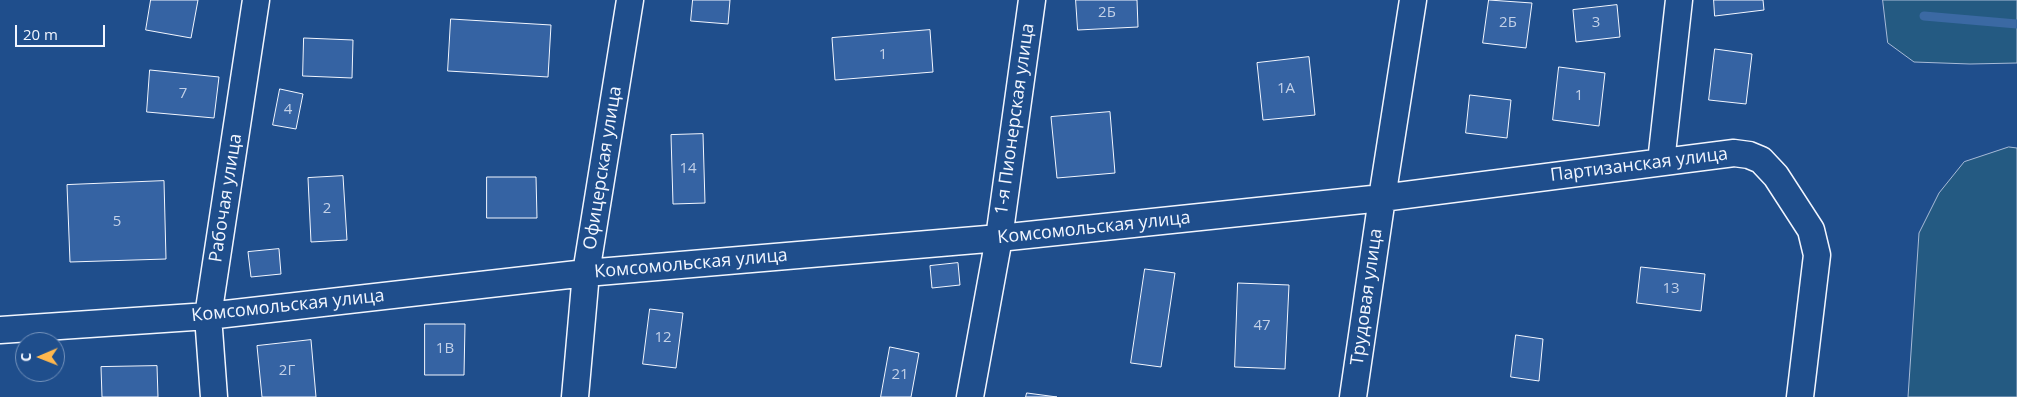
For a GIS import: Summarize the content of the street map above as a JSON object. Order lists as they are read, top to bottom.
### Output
{
  "streets": {
    "street": [
      "1-я Пионерская улица",
      "Партизанская улица",
      "Офицерская улица",
      "Рабочая улица",
      "Комсомольская улица",
      "Трудовая улица"
    ]
  },
  "crossings": [
    ["1-я Пионерская улица", "Комсомольская улица"],
    ["Партизанская улица", "Комсомольская улица"],
    ["Партизанская улица", "Трудовая улица"],
    ["Офицерская улица", "Комсомольская улица"],
    ["Рабочая улица", "Комсомольская улица"],
    ["Комсомольская улица", "Трудовая улица"]
  ],
  "house_numbers": [
    "2Б",
    "2Б",
    "3",
    "1",
    "1А",
    "7",
    "1",
    "4",
    "14",
    "2",
    "5",
    "13",
    "47",
    "12",
    "1В",
    "2Г",
    "21"
  ],
  "scale_bar": "20 m",
  "north": "left"
}
